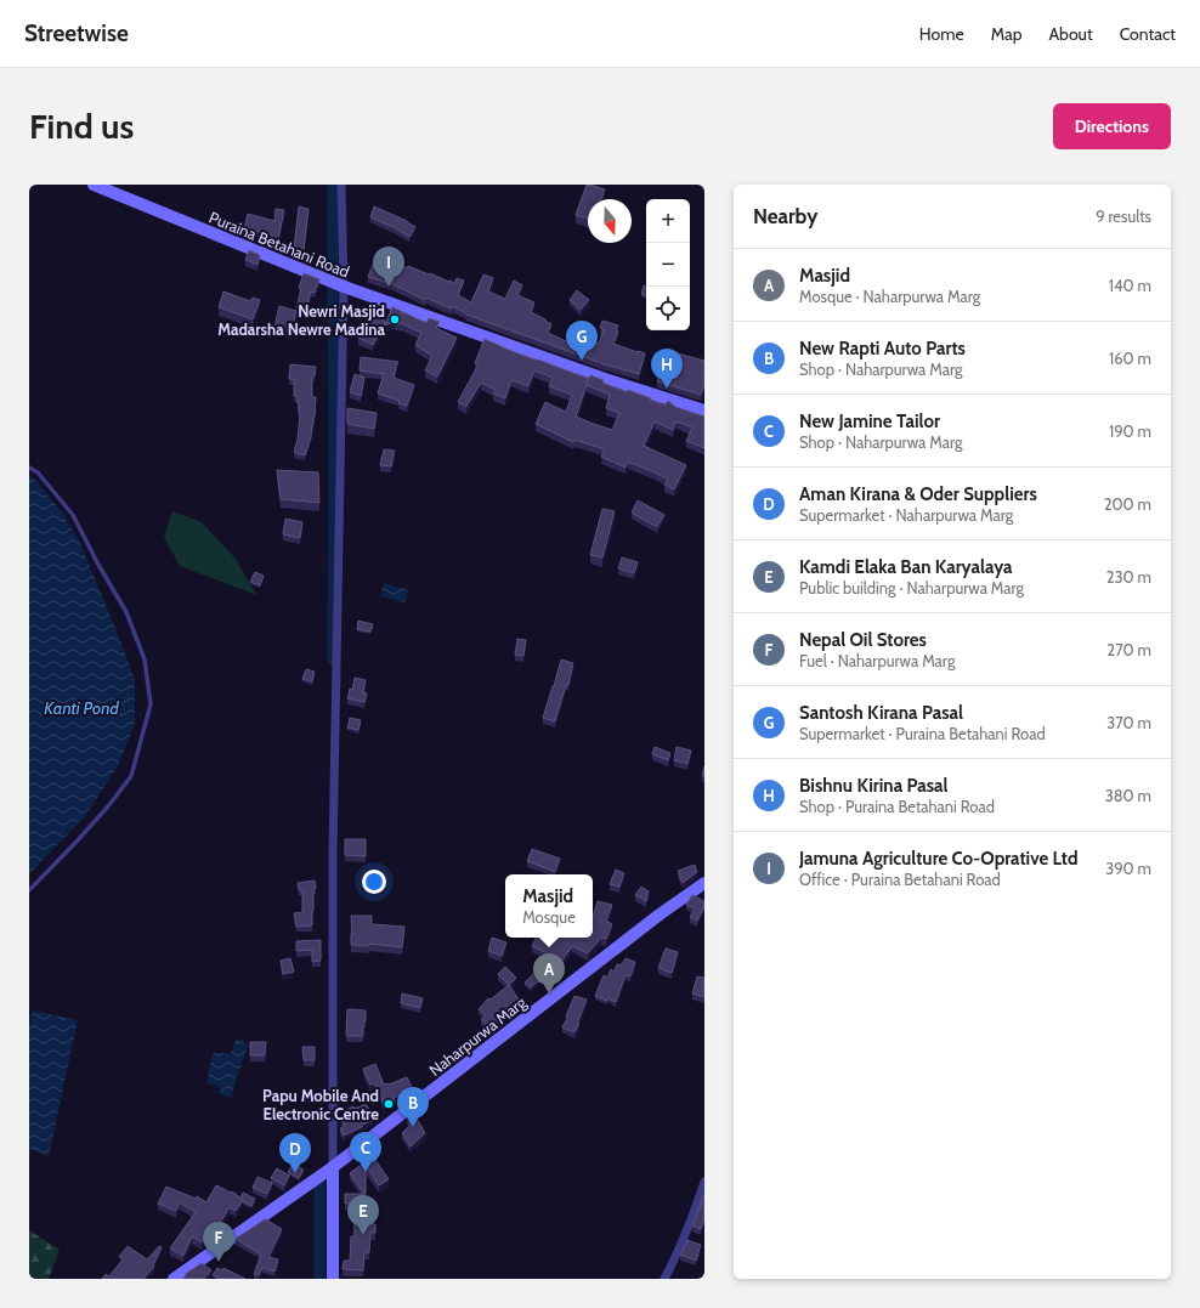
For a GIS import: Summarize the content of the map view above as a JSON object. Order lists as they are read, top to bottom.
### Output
{
  "streets": {
    "street": ["Puraina Betahani Road", "Naharpurwa Marg"]
  },
  "water": ["Kanti Pond"],
  "places": ["Newri Masjid Madarsha Newre Madina", "Papu Mobile And Electronic Centre"],
  "north": "bottom",
  "page": {
    "header": "Streetwise",
    "nav": [
      "Home",
      "Map",
      "About",
      "Contact"
    ],
    "buttons": "Directions",
    "title": "Find us",
    "heading": ["Nearby", "9 results"],
    "map_buttons": ["+", "−"],
    "pins": [
      "I",
      "G",
      "H",
      "A",
      "B",
      "C",
      "D",
      "E",
      "F"
    ],
    "list": [
      {
        "mark": "A",
        "name": "Masjid",
        "note": "Mosque · Naharpurwa Marg",
        "value": "140 m"
      },
      {
        "mark": "B",
        "name": "New Rapti Auto Parts",
        "note": "Shop · Naharpurwa Marg",
        "value": "160 m"
      },
      {
        "mark": "C",
        "name": "New Jamine Tailor",
        "note": "Shop · Naharpurwa Marg",
        "value": "190 m"
      },
      {
        "mark": "D",
        "name": "Aman Kirana & Oder Suppliers",
        "note": "Supermarket · Naharpurwa Marg",
        "value": "200 m"
      },
      {
        "mark": "E",
        "name": "Kamdi Elaka Ban Karyalaya",
        "note": "Public building · Naharpurwa Marg",
        "value": "230 m"
      },
      {
        "mark": "F",
        "name": "Nepal Oil Stores",
        "note": "Fuel · Naharpurwa Marg",
        "value": "270 m"
      },
      {
        "mark": "G",
        "name": "Santosh Kirana Pasal",
        "note": "Supermarket · Puraina Betahani Road",
        "value": "370 m"
      },
      {
        "mark": "H",
        "name": "Bishnu Kirina Pasal",
        "note": "Shop · Puraina Betahani Road",
        "value": "380 m"
      },
      {
        "mark": "I",
        "name": "Jamuna Agriculture Co-Oprative Ltd",
        "note": "Office · Puraina Betahani Road",
        "value": "390 m"
      }
    ],
    "popup": ["Masjid", "Mosque"]
  }
}
